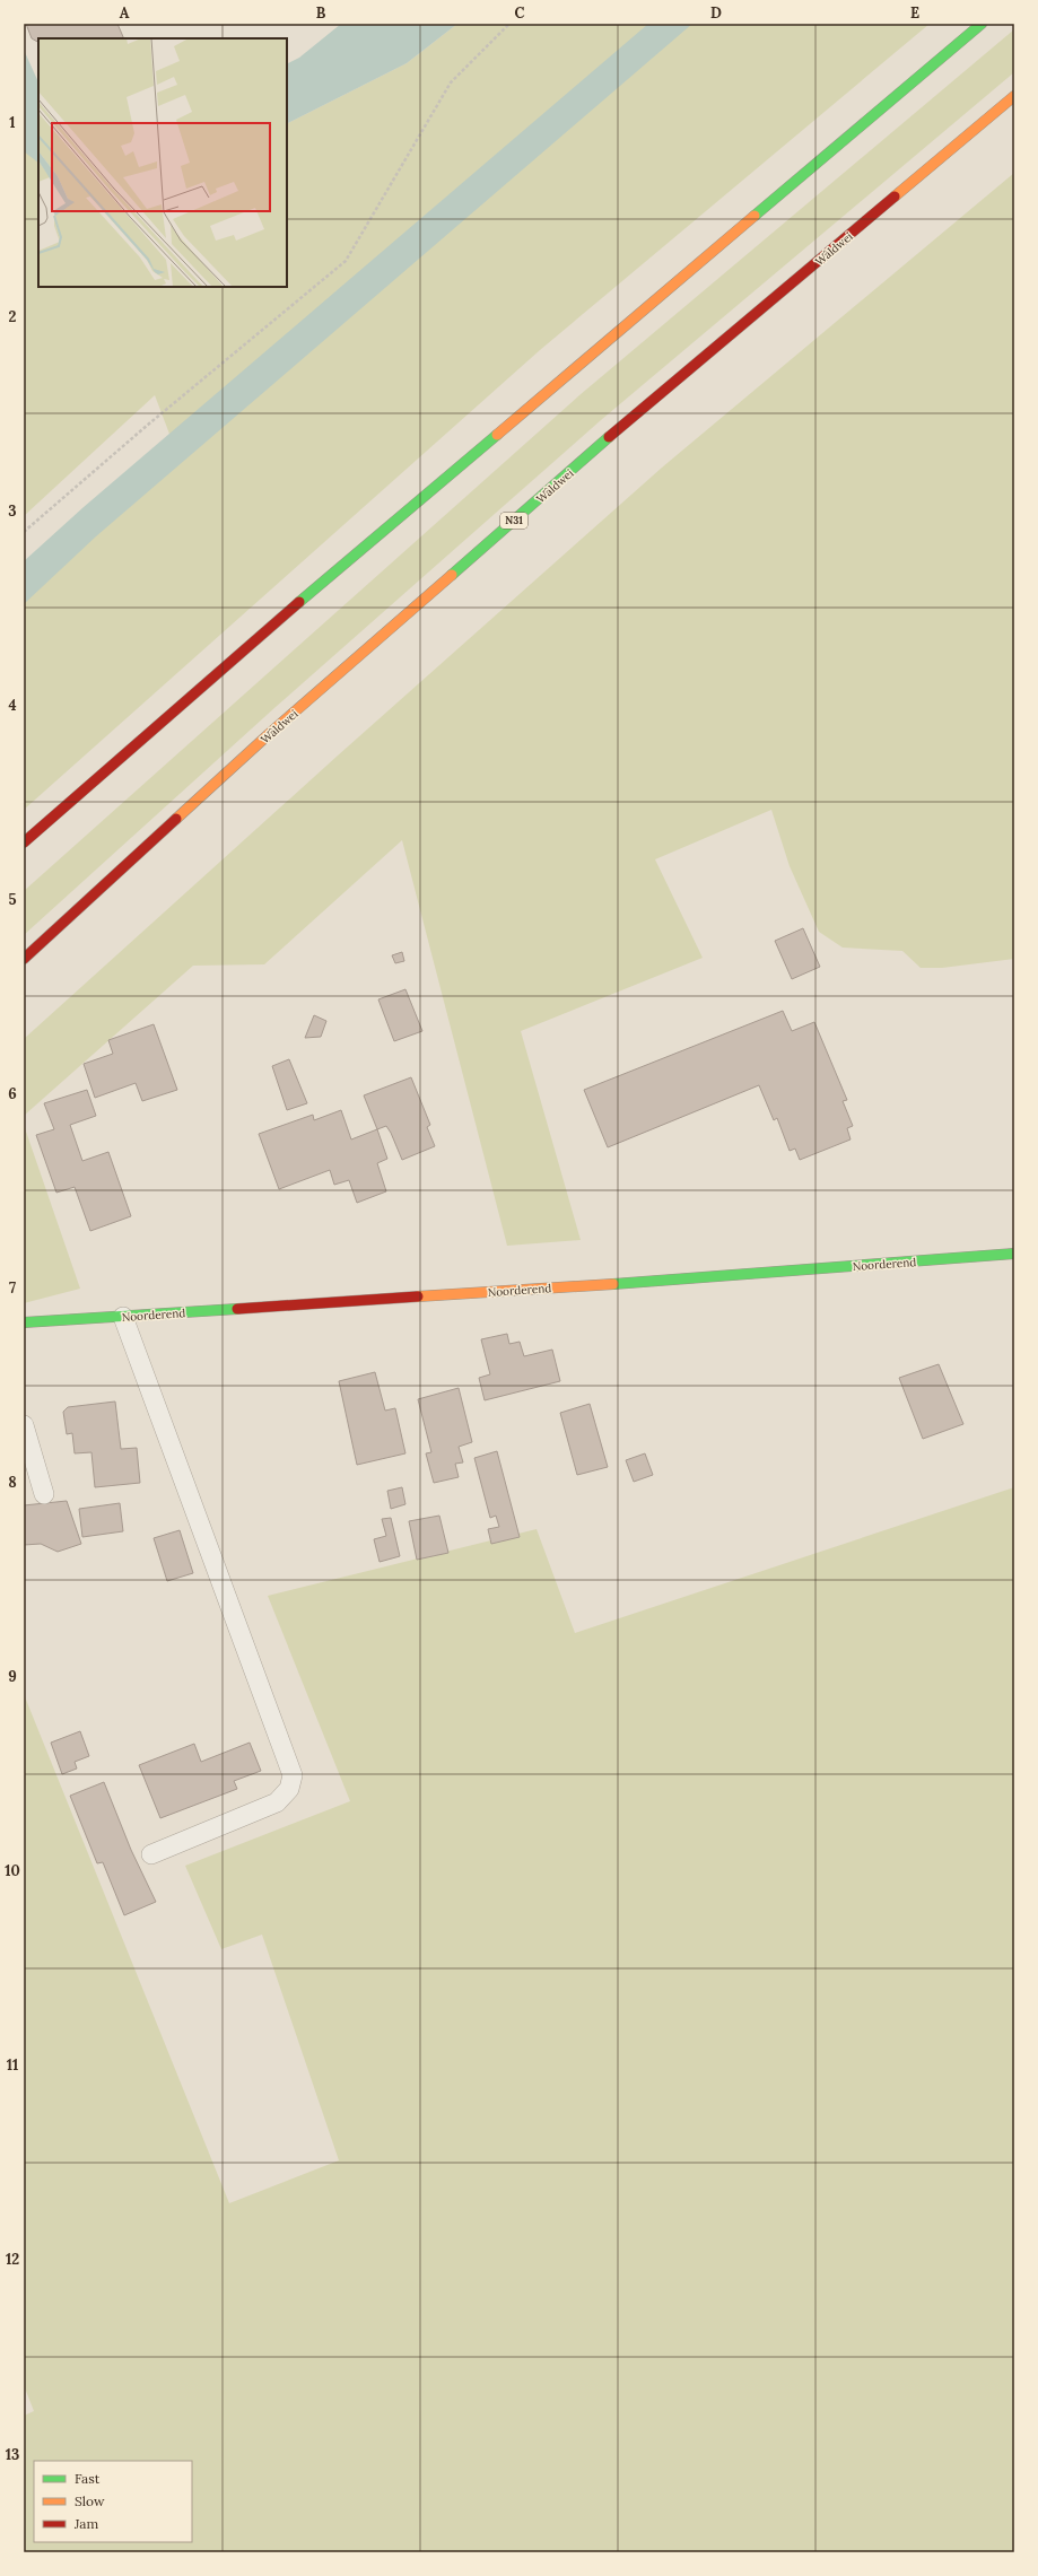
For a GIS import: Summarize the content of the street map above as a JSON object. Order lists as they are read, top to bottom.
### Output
{
  "streets": {
    "main road": ["Wâldwei", "N31", "Noorderend"]
  },
  "legend": ["Fast", "Slow", "Jam"],
  "grid": {
    "columns": [
      "A",
      "B",
      "C",
      "D",
      "E"
    ],
    "rows": [
      "1",
      "2",
      "3",
      "4",
      "5",
      "6",
      "7",
      "8",
      "9",
      "10",
      "11",
      "12",
      "13"
    ]
  }
}
